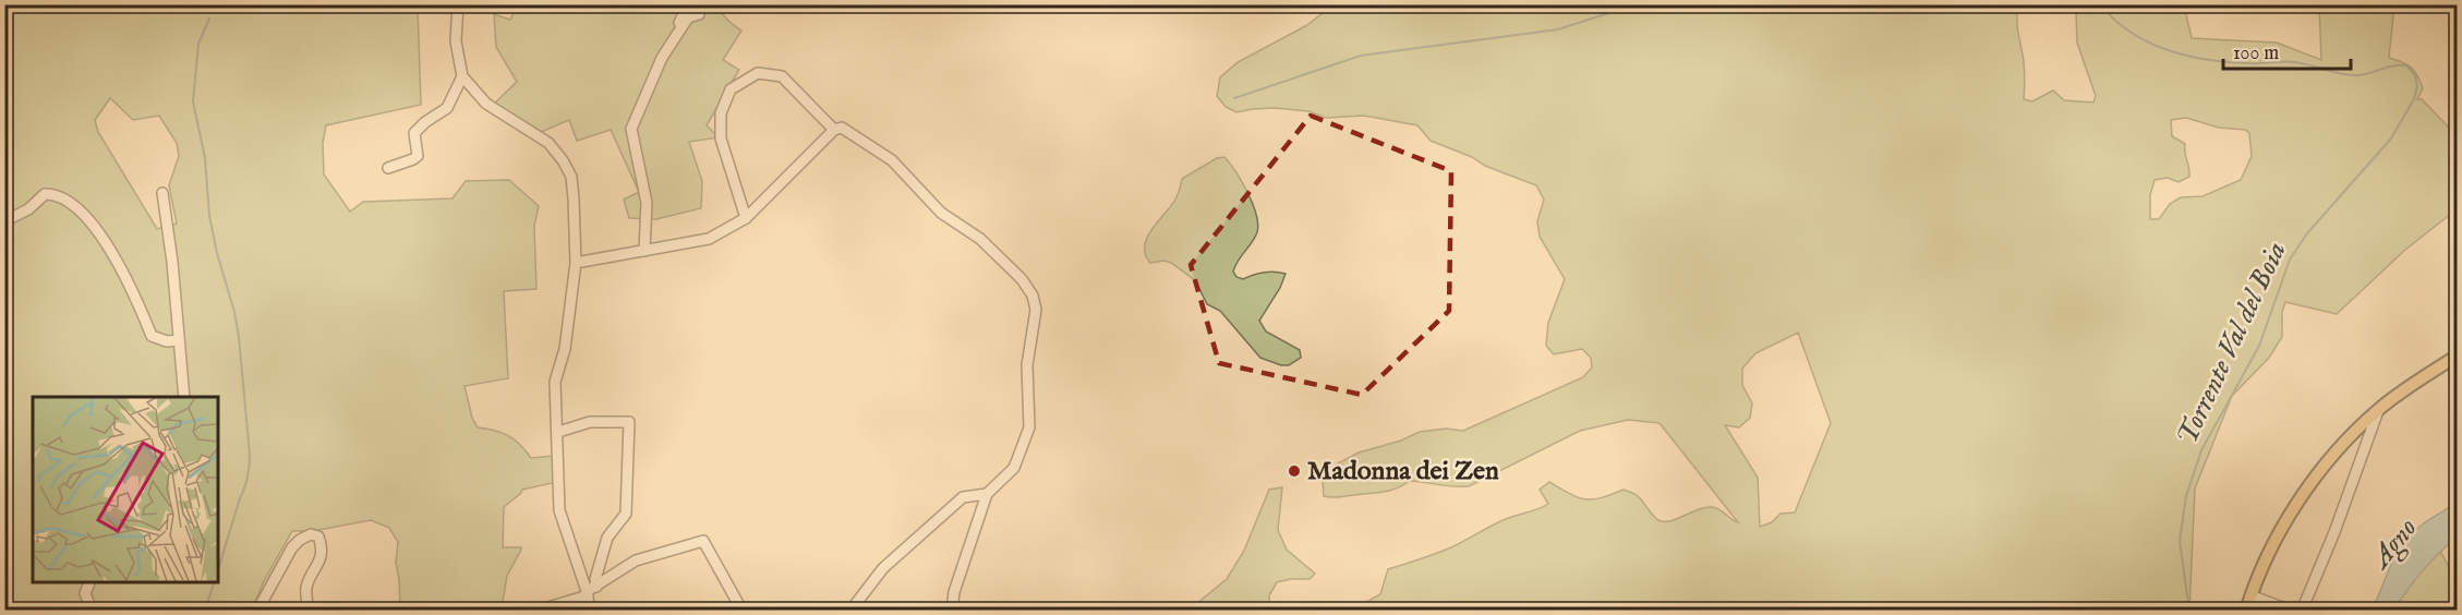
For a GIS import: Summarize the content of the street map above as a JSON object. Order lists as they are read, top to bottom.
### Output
{
  "water": ["Torrente Val del Boia", "Agno"],
  "places": ["Madonna dei Zen"],
  "scale_bar": "100 m"
}
